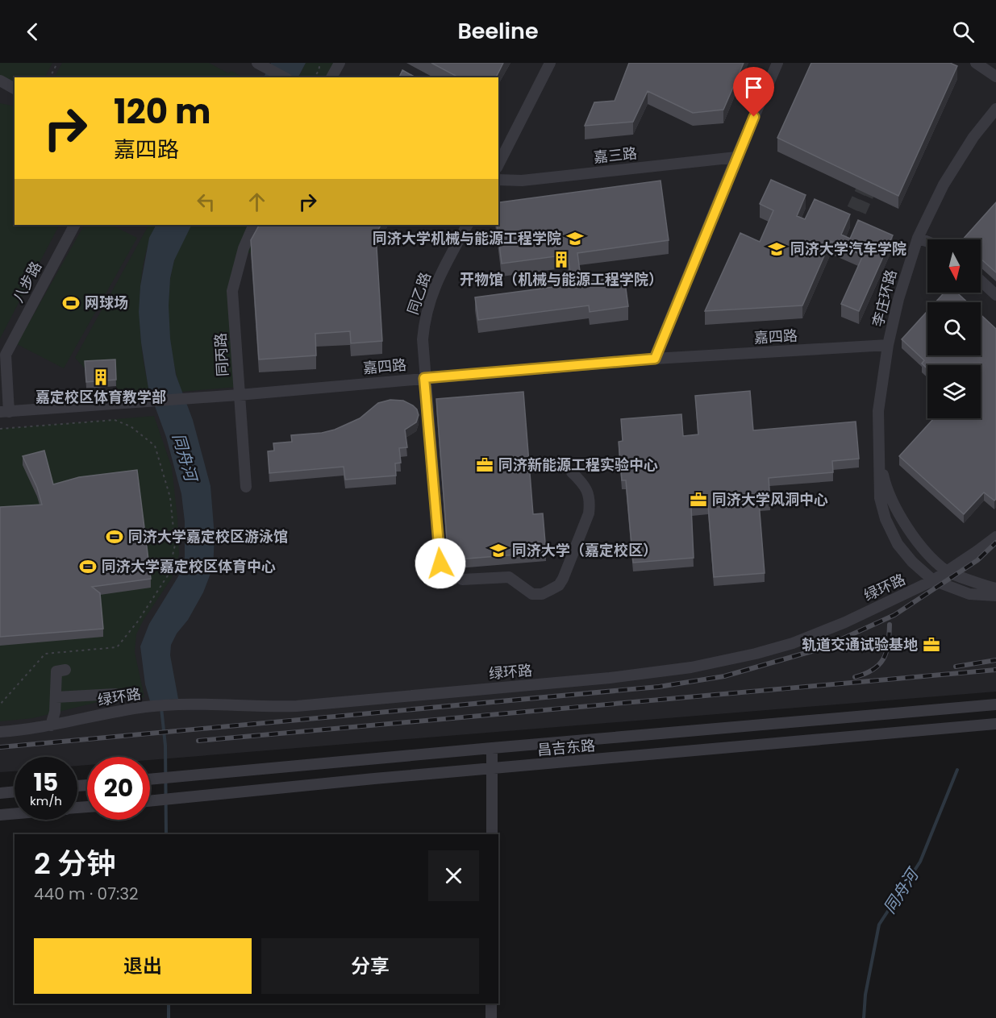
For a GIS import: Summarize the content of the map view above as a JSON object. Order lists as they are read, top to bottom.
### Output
{
  "streets": {
    "street": [
      "嘉三路",
      "八步路",
      "同乙路",
      "李庄环路",
      "嘉四路",
      "同丙路",
      "绿环路",
      "昌吉东路"
    ]
  },
  "crossings": [
    ["八步路", "嘉四路"],
    ["同乙路", "嘉四路"],
    ["李庄环路", "嘉四路"],
    ["李庄环路", "绿环路"],
    ["嘉四路", "同丙路"]
  ],
  "water": ["同舟河"],
  "places": {
    "school or university": ["同济大学机械与能源工程学院", "同济大学汽车学院", "同济大学（嘉定校区）"],
    "building": ["开物馆（机械与能源工程学院）", "嘉定校区体育教学部"],
    "sports": ["网球场", "同济大学嘉定校区游泳馆", "同济大学嘉定校区体育中心"],
    "office": ["同济新能源工程实验中心", "同济大学风洞中心", "轨道交通试验基地"]
  },
  "north": "bottom",
  "page": {
    "header": "Beeline",
    "turn": ["120 m", "嘉四路"],
    "speed": "15 km/h",
    "limit": "20",
    "heading": ["2 分钟", "440 m · 07:32"],
    "buttons": ["退出", "分享"]
  }
}
